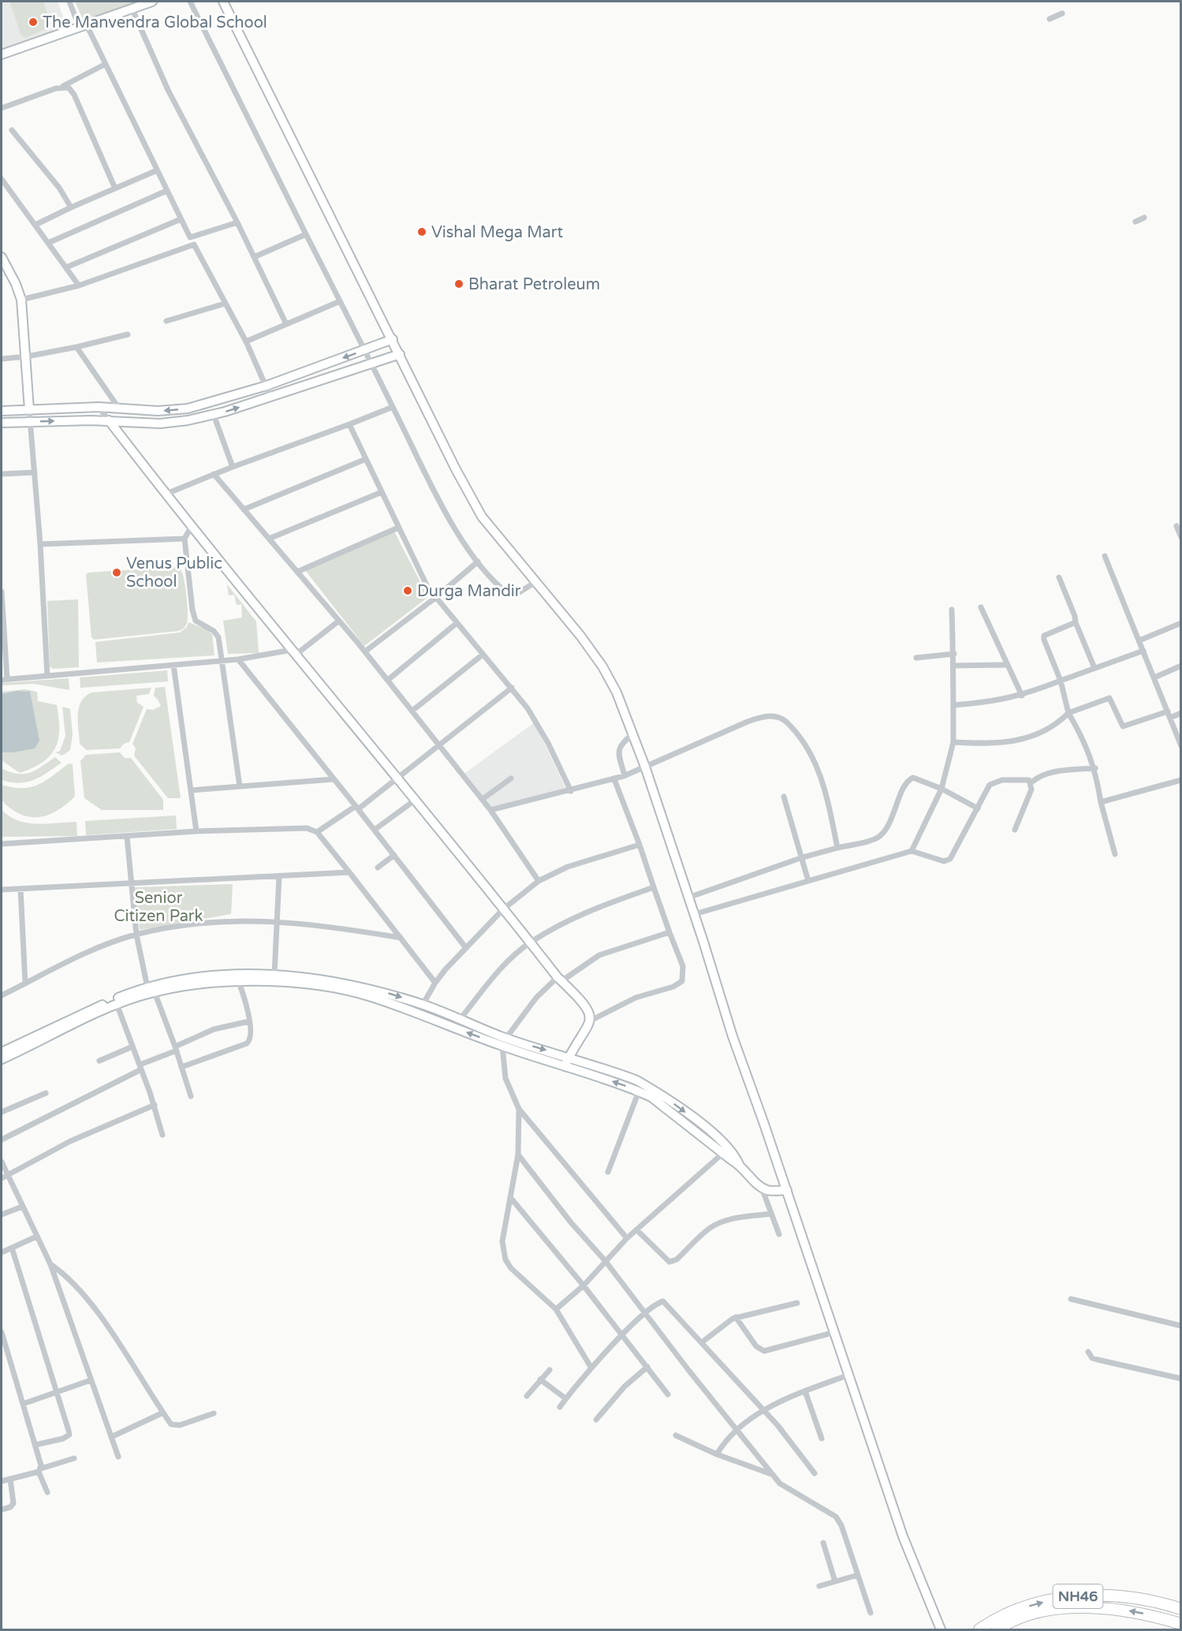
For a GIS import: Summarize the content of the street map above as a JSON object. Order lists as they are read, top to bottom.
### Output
{
  "streets": {
    "highway": ["NH46"]
  },
  "parks": ["Senior Citizen Park"],
  "places": [
    "The Manvendra Global School",
    "Vishal Mega Mart",
    "Bharat Petroleum",
    "Venus Public School",
    "Durga Mandir"
  ]
}
